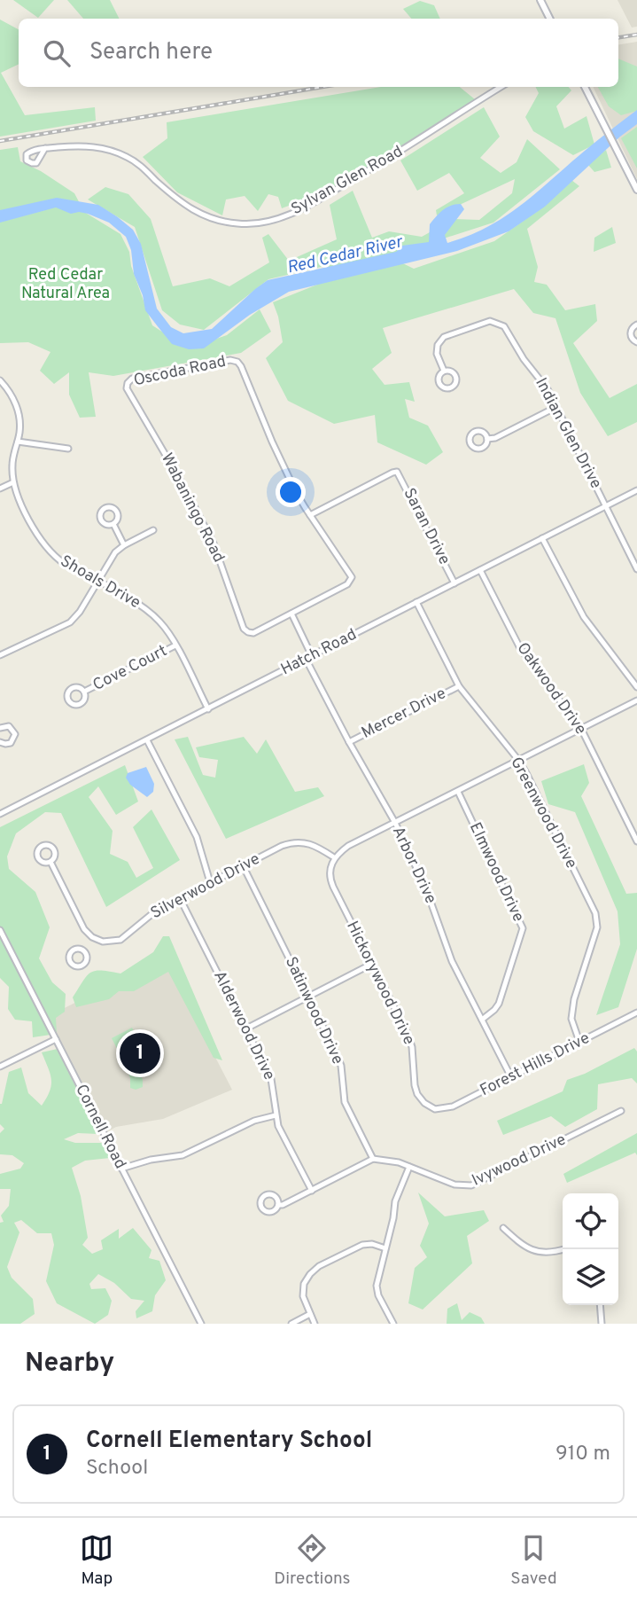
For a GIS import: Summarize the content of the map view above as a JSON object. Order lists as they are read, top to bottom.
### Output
{
  "streets": {
    "street": [
      "Sylvan Glen Road",
      "Oscoda Road",
      "Indian Glen Drive",
      "Wabaningo Road",
      "Saran Drive",
      "Shoals Drive",
      "Hatch Road",
      "Cove Court",
      "Oakwood Drive",
      "Mercer Drive",
      "Greenwood Drive",
      "Arbor Drive",
      "Elmwood Drive",
      "Silverwood Drive",
      "Hickorywood Drive",
      "Satinwood Drive",
      "Alderwood Drive",
      "Forest Hills Drive",
      "Cornell Road",
      "Ivywood Drive"
    ]
  },
  "crossings": [
    ["Oscoda Road", "Wabaningo Road"],
    ["Oscoda Road", "Saran Drive"],
    ["Indian Glen Drive", "Hatch Road"],
    ["Saran Drive", "Hatch Road"],
    ["Shoals Drive", "Hatch Road"],
    ["Shoals Drive", "Cove Court"],
    ["Hatch Road", "Oakwood Drive"],
    ["Hatch Road", "Greenwood Drive"],
    ["Hatch Road", "Arbor Drive"],
    ["Mercer Drive", "Greenwood Drive"],
    ["Mercer Drive", "Arbor Drive"],
    ["Greenwood Drive", "Forest Hills Drive"],
    ["Arbor Drive", "Elmwood Drive"],
    ["Arbor Drive", "Forest Hills Drive"],
    ["Silverwood Drive", "Hickorywood Drive"],
    ["Silverwood Drive", "Satinwood Drive"],
    ["Silverwood Drive", "Alderwood Drive"],
    ["Hickorywood Drive", "Forest Hills Drive"],
    ["Satinwood Drive", "Ivywood Drive"]
  ],
  "water": ["Red Cedar River"],
  "parks": ["Red Cedar Natural Area"],
  "page": {
    "search": "Search here",
    "pins": "1",
    "heading": "Nearby",
    "list": [
      {
        "mark": "1",
        "name": "Cornell Elementary School",
        "note": "School",
        "value": "910 m"
      }
    ],
    "nav": ["Map", "Directions", "Saved"]
  }
}
